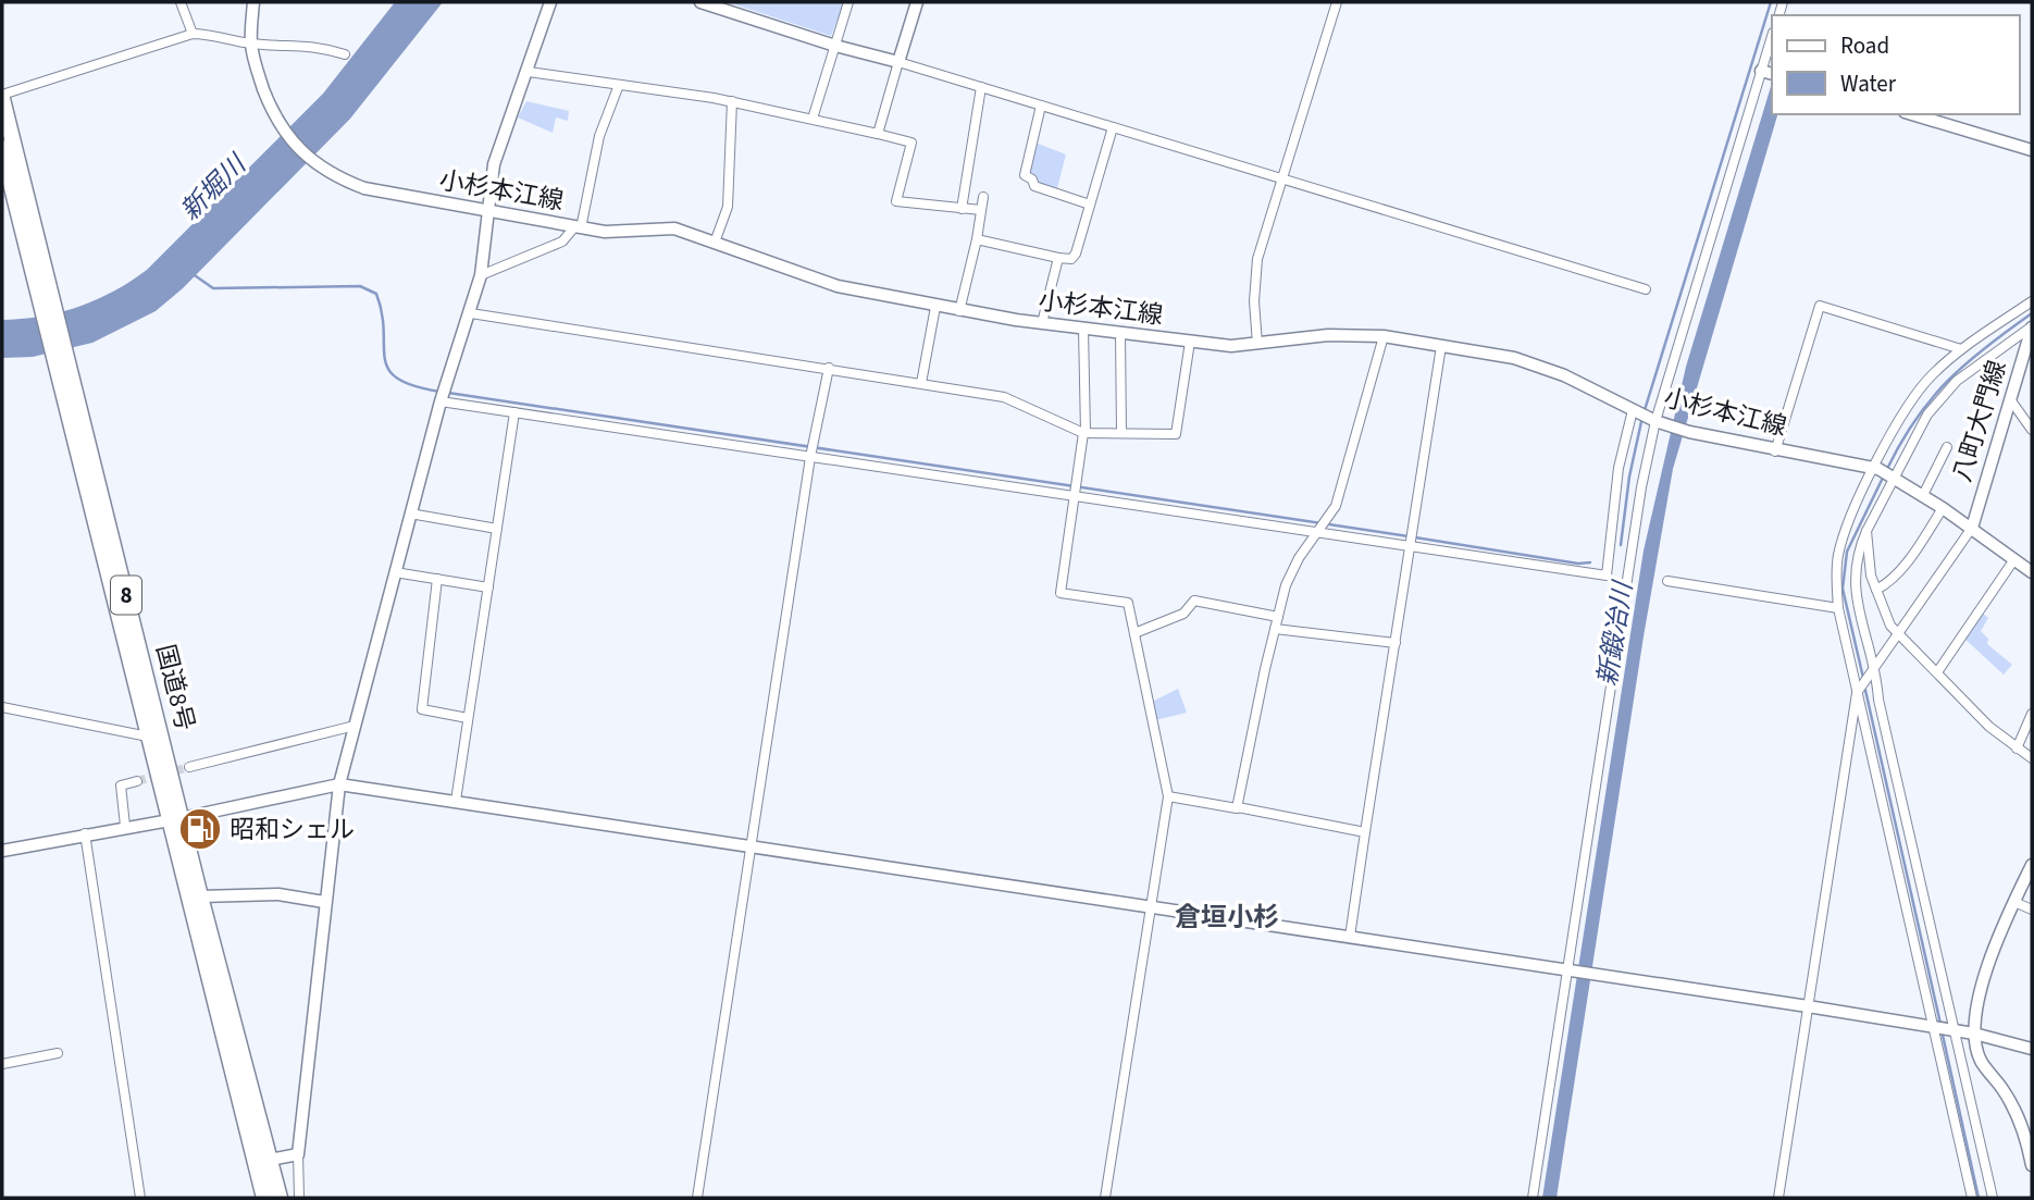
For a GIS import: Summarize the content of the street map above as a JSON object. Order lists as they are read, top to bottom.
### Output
{
  "streets": {
    "highway": ["8", "国道8号"],
    "street": ["小杉本江線", "八町大門線"]
  },
  "crossings": [
    ["小杉本江線", "八町大門線"]
  ],
  "districts": ["倉垣小杉"],
  "water": ["新堀川", "新鍛冶川"],
  "places": {
    "fuel station": ["昭和シェル"]
  },
  "legend": ["Road", "Water"]
}
